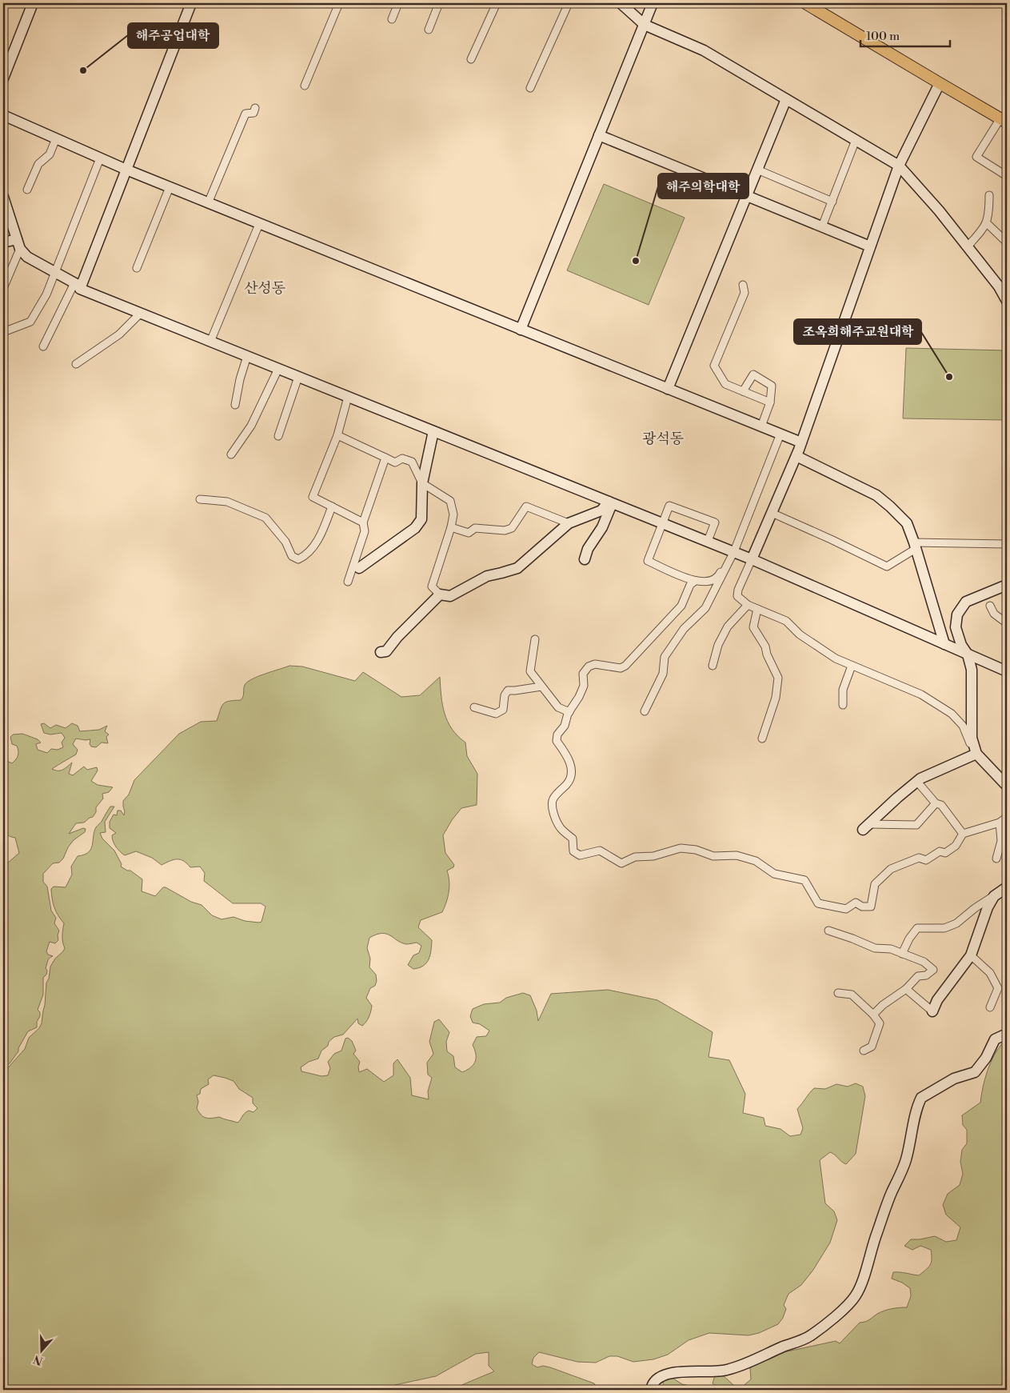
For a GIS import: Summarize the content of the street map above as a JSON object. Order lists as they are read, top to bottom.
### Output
{
  "districts": ["산성동", "광석동"],
  "places": ["해주공업대학", "해주의학대학", "조옥희해주교원대학"],
  "scale_bar": "100 m",
  "north": "bottom"
}
